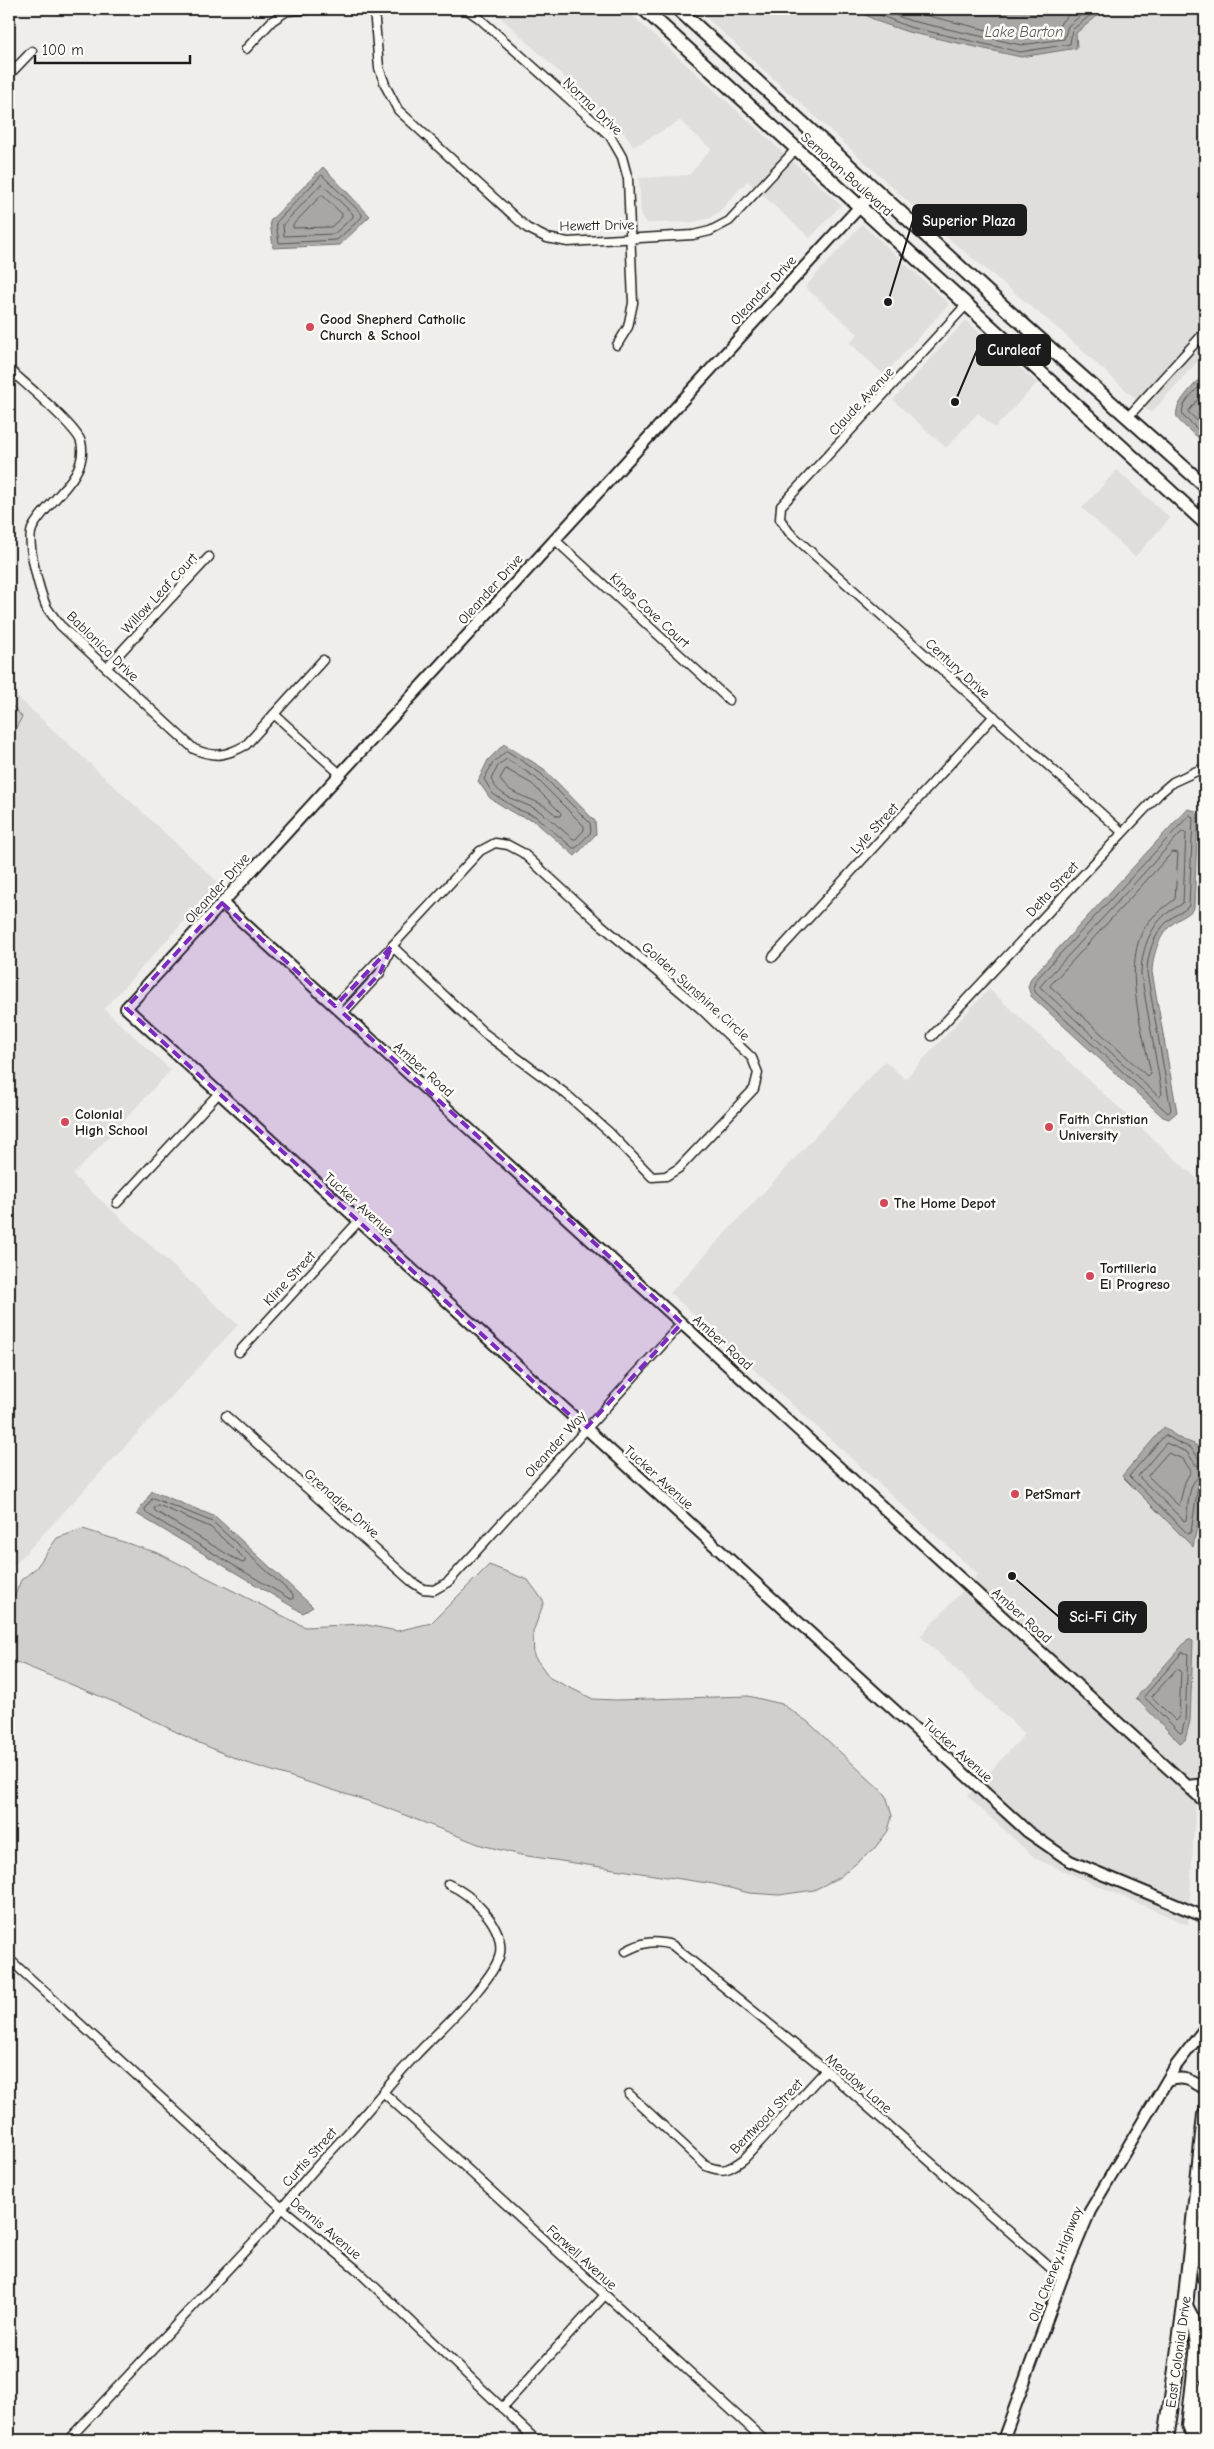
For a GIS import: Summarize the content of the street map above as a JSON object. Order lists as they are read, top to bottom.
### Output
{
  "streets": {
    "highway": ["East Colonial Drive"],
    "main road": ["Semoran Boulevard"],
    "street": [
      "Norma Drive",
      "Hewett Drive",
      "Oleander Drive",
      "Claude Avenue",
      "Willow Leaf Court",
      "Kings Cove Court",
      "Bablonica Drive",
      "Century Drive",
      "Lyle Street",
      "Delta Street",
      "Golden Sunshine Circle",
      "Amber Road",
      "Tucker Avenue",
      "Kline Street",
      "Oleander Way",
      "Grenadier Drive",
      "Meadow Lane",
      "Bentwood Street",
      "Curtis Street",
      "Dennis Avenue",
      "Farwell Avenue",
      "Old Cheney Highway"
    ]
  },
  "crossings": [
    ["Norma Drive", "Hewett Drive"],
    ["Semoran Boulevard", "Hewett Drive"],
    ["Semoran Boulevard", "Oleander Drive"],
    ["Semoran Boulevard", "Claude Avenue"],
    ["Oleander Drive", "Kings Cove Court"],
    ["Oleander Drive", "Amber Road"],
    ["Oleander Drive", "Tucker Avenue"],
    ["Claude Avenue", "Century Drive"],
    ["Willow Leaf Court", "Bablonica Drive"],
    ["Century Drive", "Lyle Street"],
    ["Century Drive", "Delta Street"],
    ["Golden Sunshine Circle", "Amber Road"],
    ["Amber Road", "Oleander Way"],
    ["Tucker Avenue", "Kline Street"],
    ["Tucker Avenue", "Oleander Way"],
    ["Oleander Way", "Grenadier Drive"],
    ["Meadow Lane", "Bentwood Street"],
    ["Meadow Lane", "Old Cheney Highway"],
    ["Curtis Street", "Dennis Avenue"],
    ["Curtis Street", "Farwell Avenue"]
  ],
  "water": ["Lake Barton"],
  "places": [
    "Superior Plaza",
    "Good Shepherd Catholic Church & School",
    "Curaleaf",
    "Colonial High School",
    "Faith Christian University",
    "The Home Depot",
    "Tortilleria El Progreso",
    "PetSmart",
    "Sci-Fi City"
  ],
  "scale_bar": "100 m"
}
